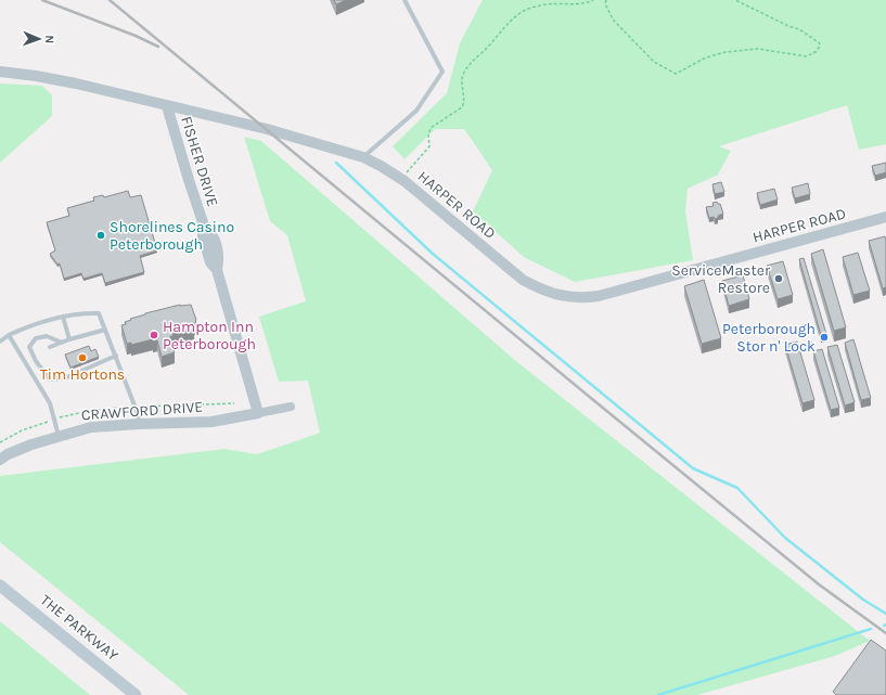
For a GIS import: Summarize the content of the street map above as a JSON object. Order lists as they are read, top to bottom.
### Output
{
  "streets": {
    "main road": ["THE PARKWAY"],
    "street": ["FISHER DRIVE", "HARPER ROAD", "CRAWFORD DRIVE"]
  },
  "crossings": [
    ["FISHER DRIVE", "HARPER ROAD"],
    ["FISHER DRIVE", "CRAWFORD DRIVE"]
  ],
  "places": [
    "Shorelines Casino Peterborough",
    "ServiceMaster Restore",
    "Hampton Inn Peterborough",
    "Peterborough Stor n' Lock",
    "Tim Hortons"
  ],
  "north": "right"
}
